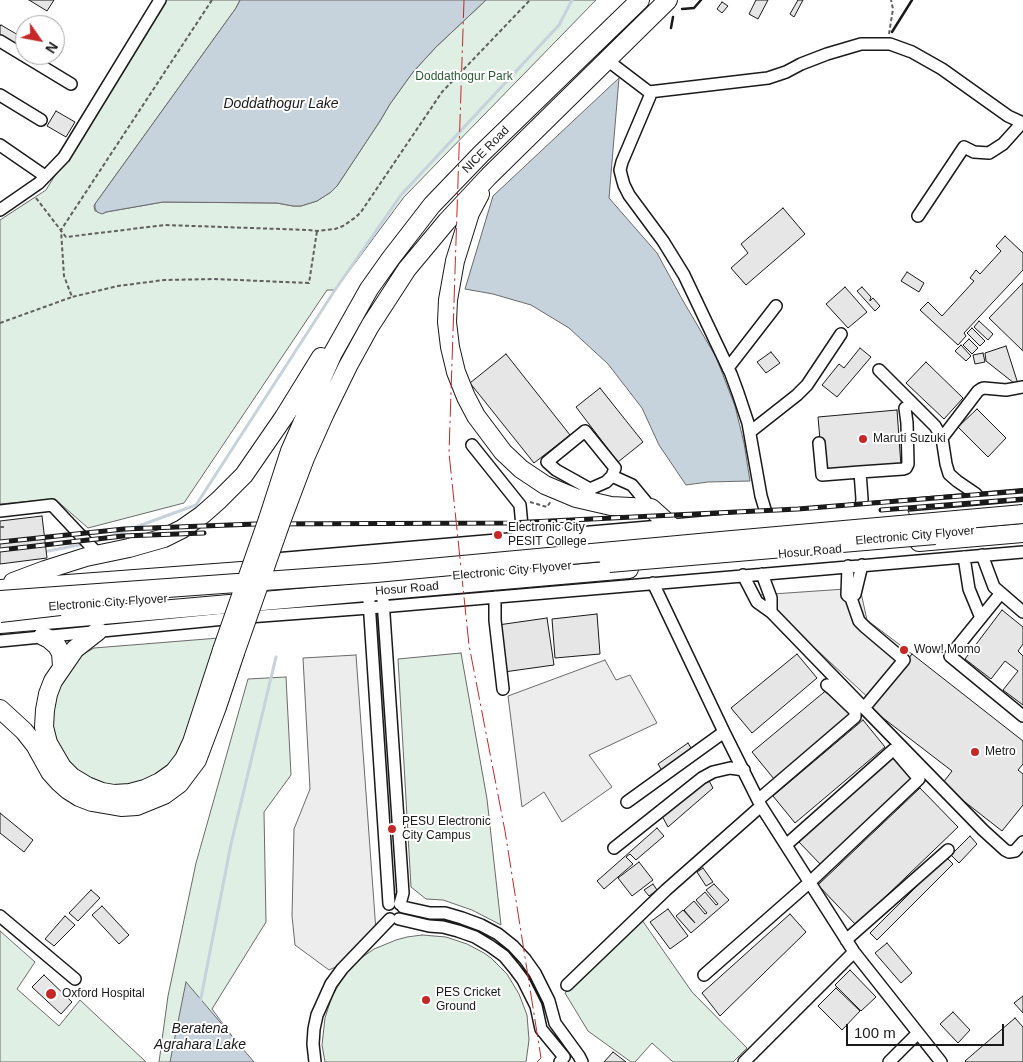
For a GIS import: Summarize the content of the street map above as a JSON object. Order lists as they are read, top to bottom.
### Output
{
  "streets": {
    "highway": ["NICE Road", "Electronic City Flyover", "Hosur Road"]
  },
  "water": ["Doddathogur Lake", "Beratena Agrahara Lake"],
  "parks": ["Doddathogur Park"],
  "places": [
    "Maruti Suzuki",
    "Electronic City PESIT College",
    "Wow! Momo",
    "Metro",
    "PESU Electronic City Campus",
    "Oxford Hospital",
    "PES Cricket Ground"
  ],
  "scale_bar": "100 m",
  "north": "bottom right"
}
